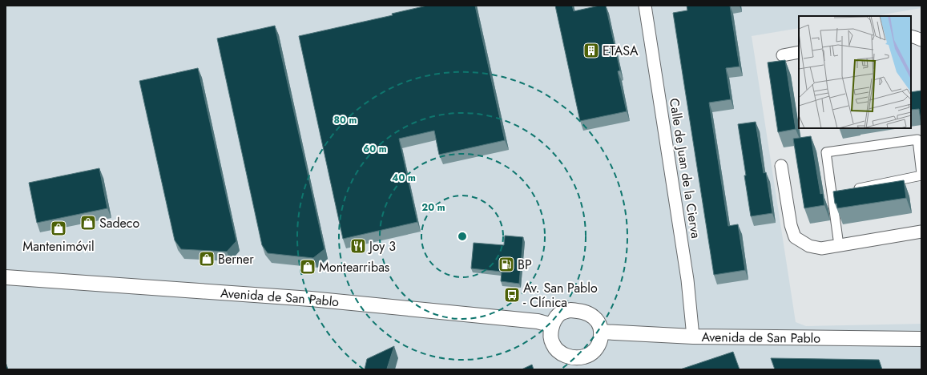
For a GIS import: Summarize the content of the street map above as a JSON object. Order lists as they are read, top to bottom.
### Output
{
  "streets": {
    "street": ["Calle de Juan de la Cierva", "Avenida de San Pablo"]
  },
  "crossings": [
    ["Calle de Juan de la Cierva", "Avenida de San Pablo"]
  ],
  "places": {
    "building": ["ETASA"],
    "shop": [
      "Sadeco",
      "Mantenimóvil",
      "Berner",
      "Montearribas"
    ],
    "restaurant": ["Joy 3"],
    "fuel station": ["BP"],
    "bus stop": ["Av. San Pablo - Clínica"]
  },
  "rings": [
    "80 m",
    "60 m",
    "40 m",
    "20 m"
  ]
}
